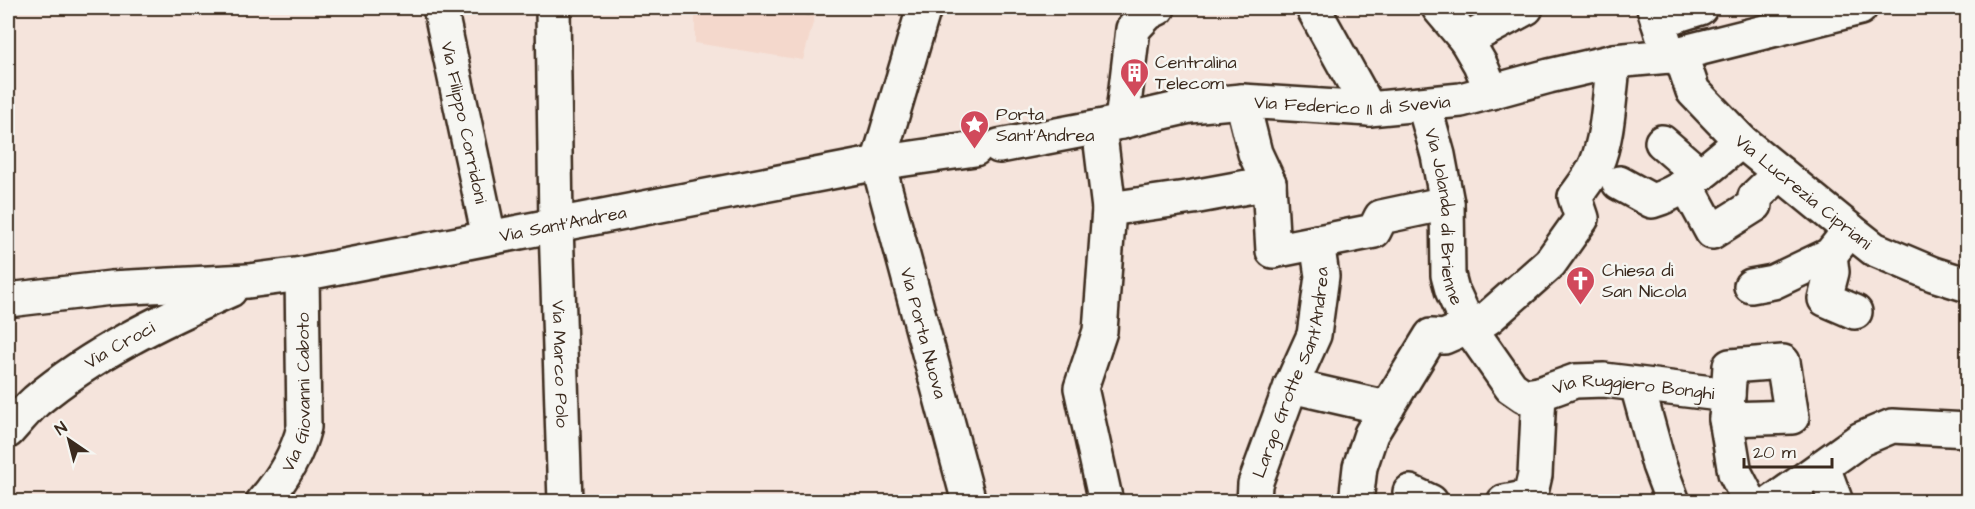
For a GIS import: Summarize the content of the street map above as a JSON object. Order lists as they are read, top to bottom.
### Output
{
  "streets": {
    "street": [
      "Via Federico II di Svevia",
      "Via Filippo Corridoni",
      "Via Lucrezia Cipriani",
      "Via Jolanda di Brienne",
      "Via Sant'Andrea",
      "Via Porta Nuova",
      "Via Croci",
      "Via Marco Polo",
      "Largo Grotte Sant'Andrea",
      "Via Giovanni Caboto",
      "Via Ruggiero Bonghi"
    ]
  },
  "crossings": [
    ["Via Federico II di Svevia", "Via Lucrezia Cipriani"],
    ["Via Federico II di Svevia", "Via Jolanda di Brienne"],
    ["Via Federico II di Svevia", "Via Sant'Andrea"],
    ["Via Federico II di Svevia", "Via Porta Nuova"],
    ["Via Filippo Corridoni", "Via Sant'Andrea"],
    ["Via Jolanda di Brienne", "Via Ruggiero Bonghi"],
    ["Via Sant'Andrea", "Via Porta Nuova"],
    ["Via Sant'Andrea", "Via Croci"],
    ["Via Sant'Andrea", "Via Marco Polo"],
    ["Via Sant'Andrea", "Via Giovanni Caboto"]
  ],
  "places": {
    "building": ["Centralina Telecom"],
    "place": ["Porta Sant'Andrea"],
    "church": ["Chiesa di San Nicola"]
  },
  "scale_bar": "20 m",
  "north": "top left"
}
